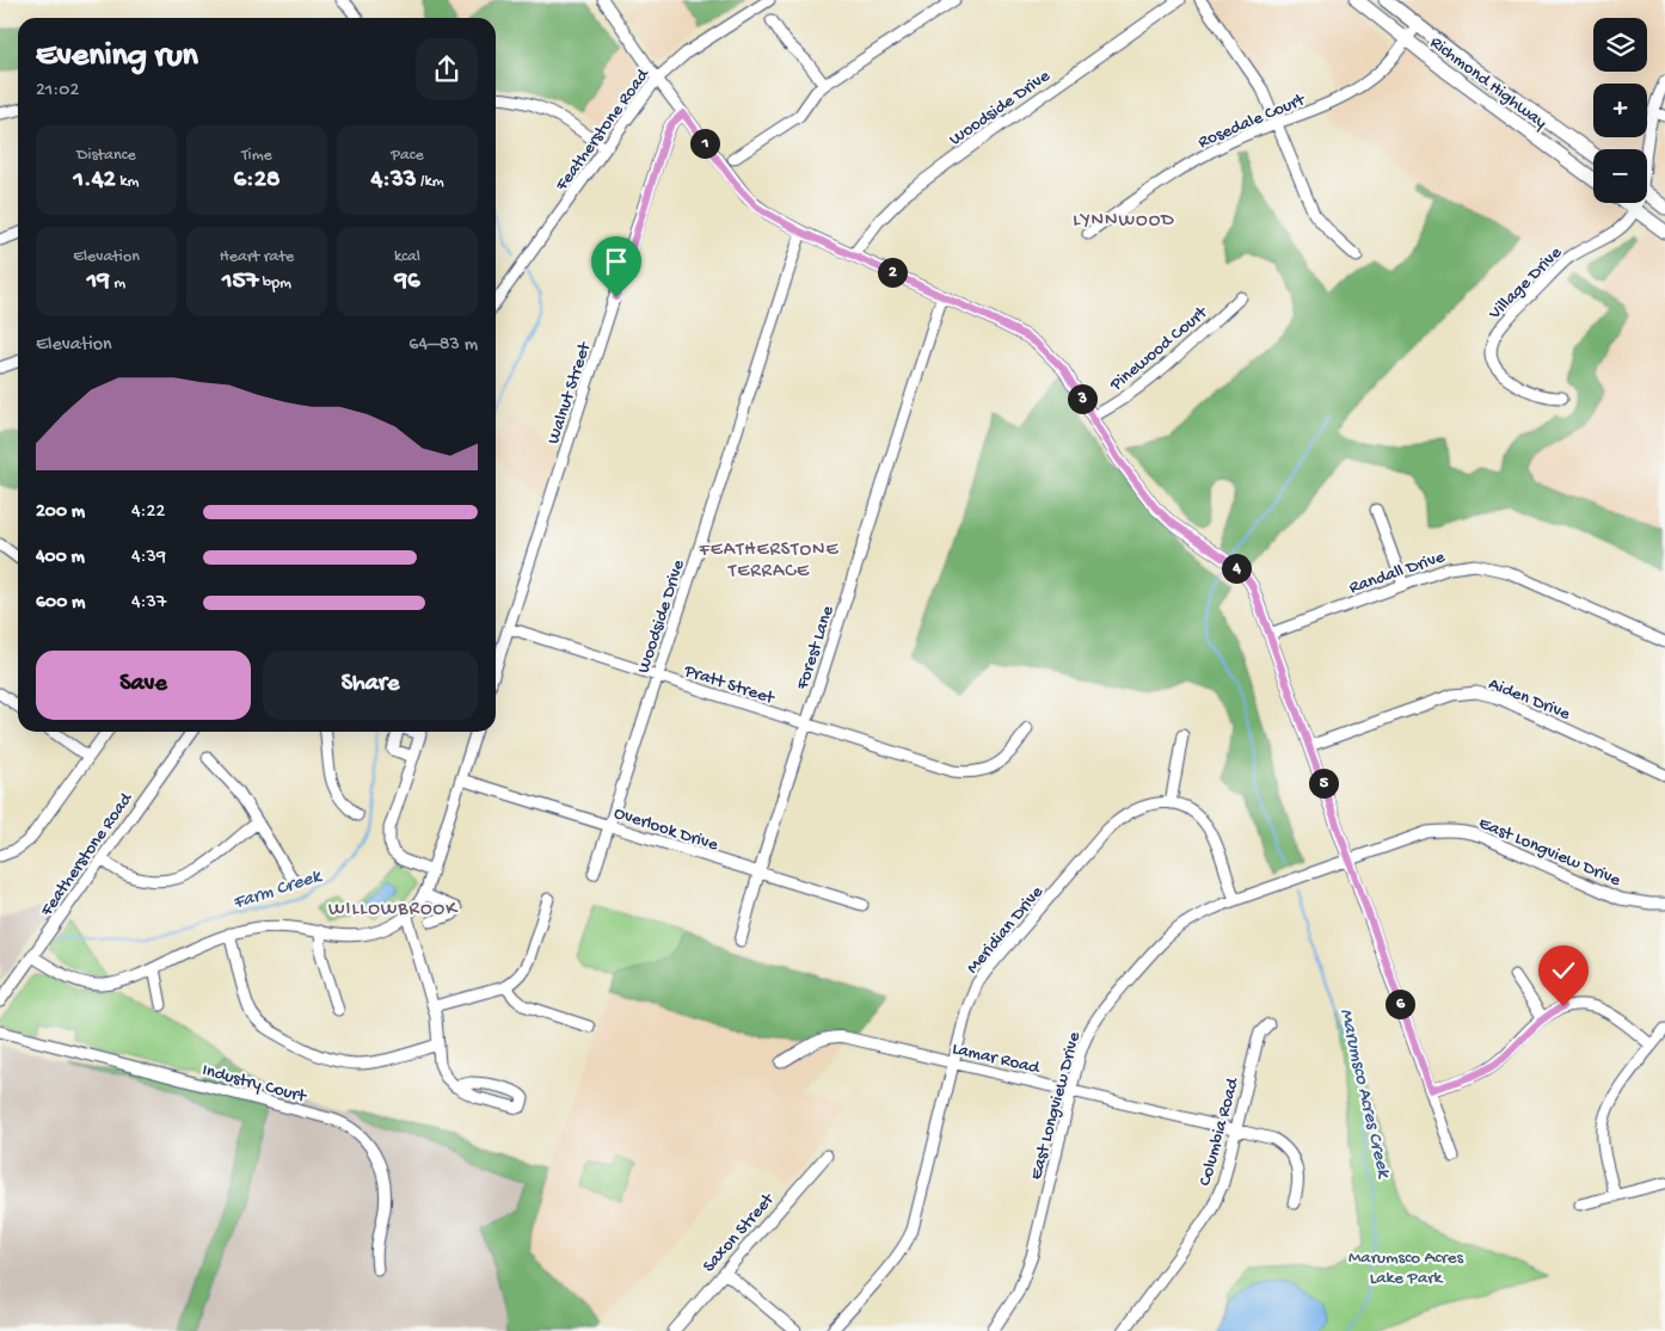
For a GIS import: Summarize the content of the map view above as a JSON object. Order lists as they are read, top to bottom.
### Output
{
  "streets": {
    "main road": ["Richmond Highway"],
    "street": [
      "Woodside Drive",
      "Rosedale Court",
      "Featherstone Road",
      "Village Drive",
      "Pinewood Court",
      "Walnut Street",
      "Randall Drive",
      "Forest Lane",
      "Pratt Street",
      "Aiden Drive",
      "Overlook Drive",
      "East Longview Drive",
      "Meridian Drive",
      "Lamar Road",
      "Industry Court",
      "Columbia Road",
      "Saxon Street"
    ]
  },
  "crossings": [
    ["Richmond Highway", "Rosedale Court"],
    ["Woodside Drive", "Pratt Street"],
    ["Woodside Drive", "Overlook Drive"],
    ["Walnut Street", "Pratt Street"],
    ["Forest Lane", "Pratt Street"],
    ["Forest Lane", "Overlook Drive"],
    ["East Longview Drive", "Lamar Road"],
    ["Meridian Drive", "Lamar Road"],
    ["Lamar Road", "Columbia Road"]
  ],
  "districts": ["LYNNWOOD", "FEATHERSTONE TERRACE", "WILLOWBROOK"],
  "water": ["Farm Creek", "Marumsco Acres Creek"],
  "parks": ["Marumsco Acres Lake Park"],
  "page": {
    "map_buttons": ["+", "−"],
    "heading": ["Evening run", "21:02"],
    "stats": [
      ["Distance", "1.42 km"],
      ["Time", "6:28"],
      ["Pace", "4:33 /km"],
      ["Elevation", "19 m"],
      ["Heart rate", "157 bpm"],
      ["kcal", "96"]
    ],
    "pins": [
      "1",
      "2",
      "3",
      "4",
      "5",
      "6"
    ],
    "chart": ["Elevation", "64–83 m"],
    "list": [
      {
        "name": "200 m",
        "note": "4:22"
      },
      {
        "name": "400 m",
        "note": "4:39"
      },
      {
        "name": "600 m",
        "note": "4:37"
      }
    ],
    "buttons": ["Save", "Share"]
  }
}
